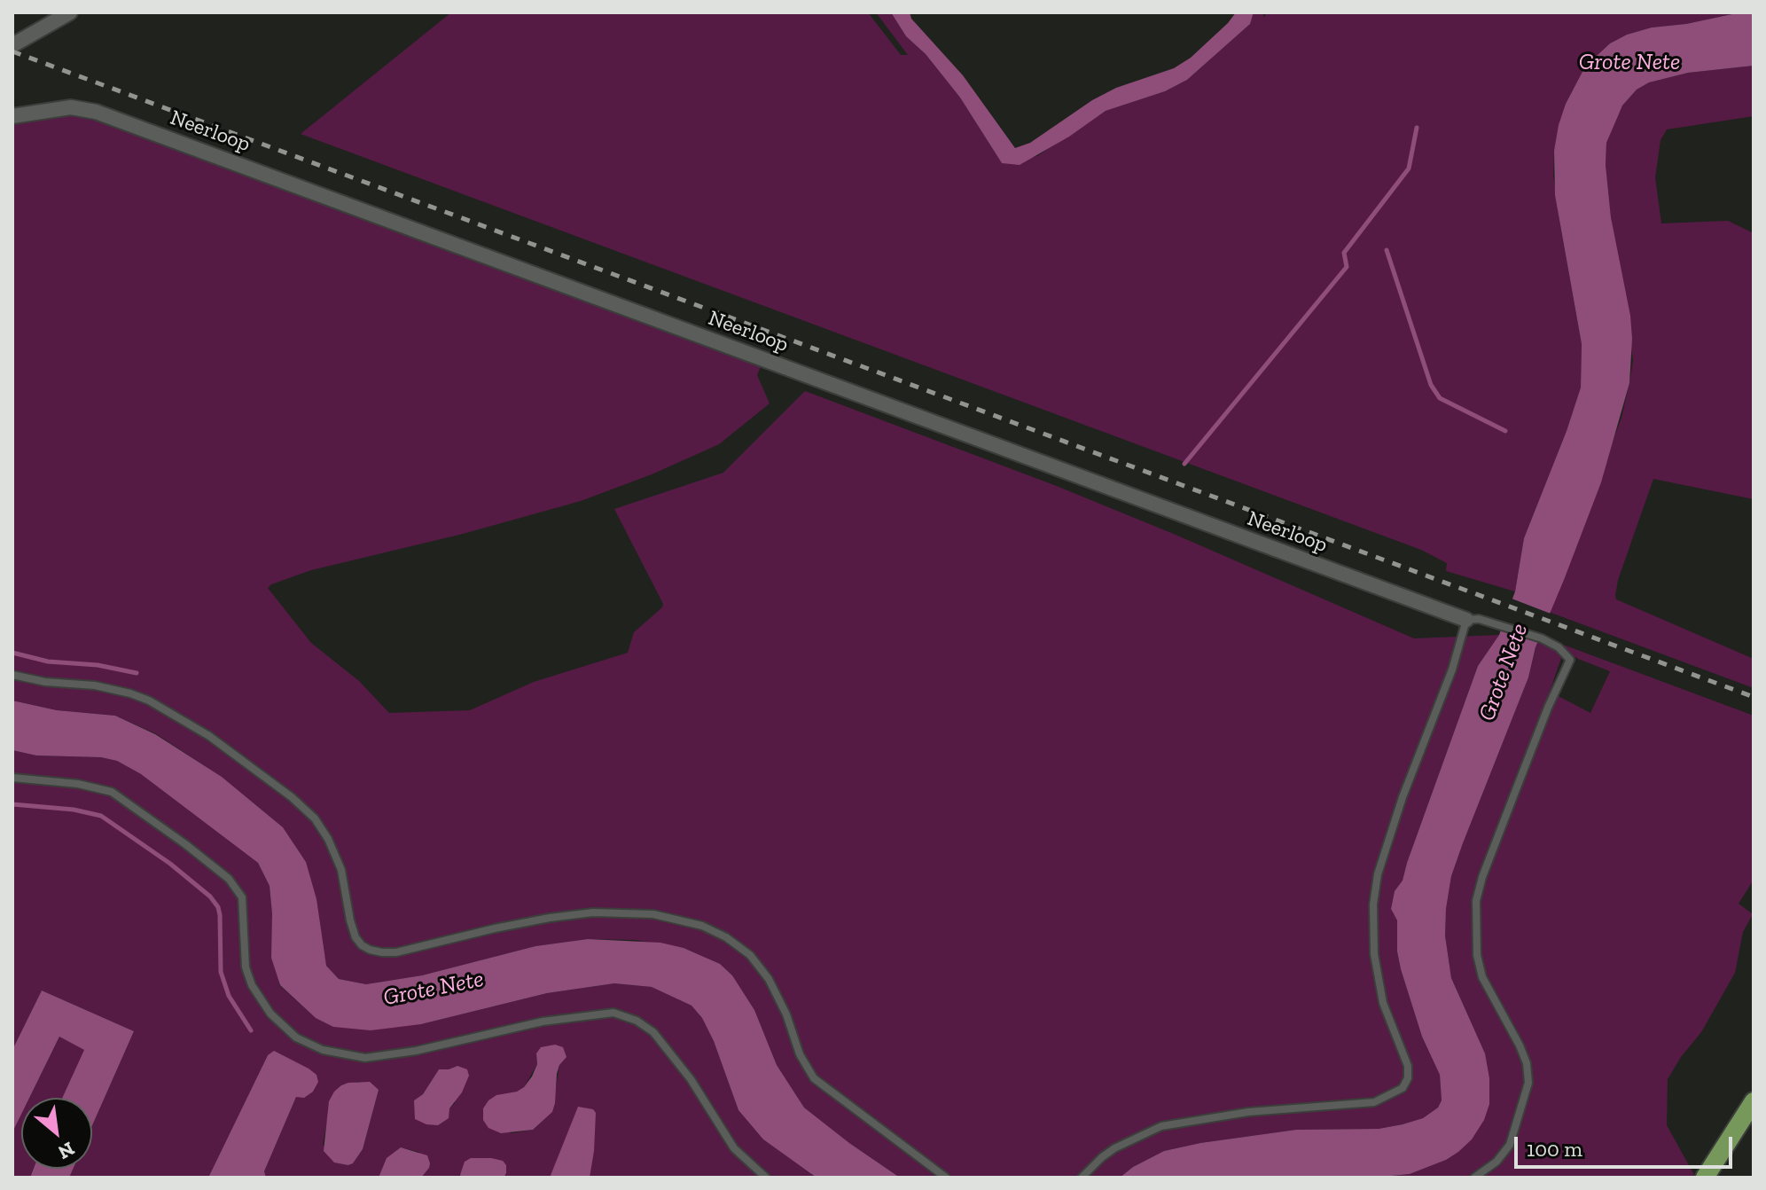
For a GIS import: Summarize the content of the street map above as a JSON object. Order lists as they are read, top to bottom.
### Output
{
  "streets": {
    "street": ["Neerloop"]
  },
  "water": ["Grote Nete"],
  "scale_bar": "100 m",
  "north": "bottom right"
}
